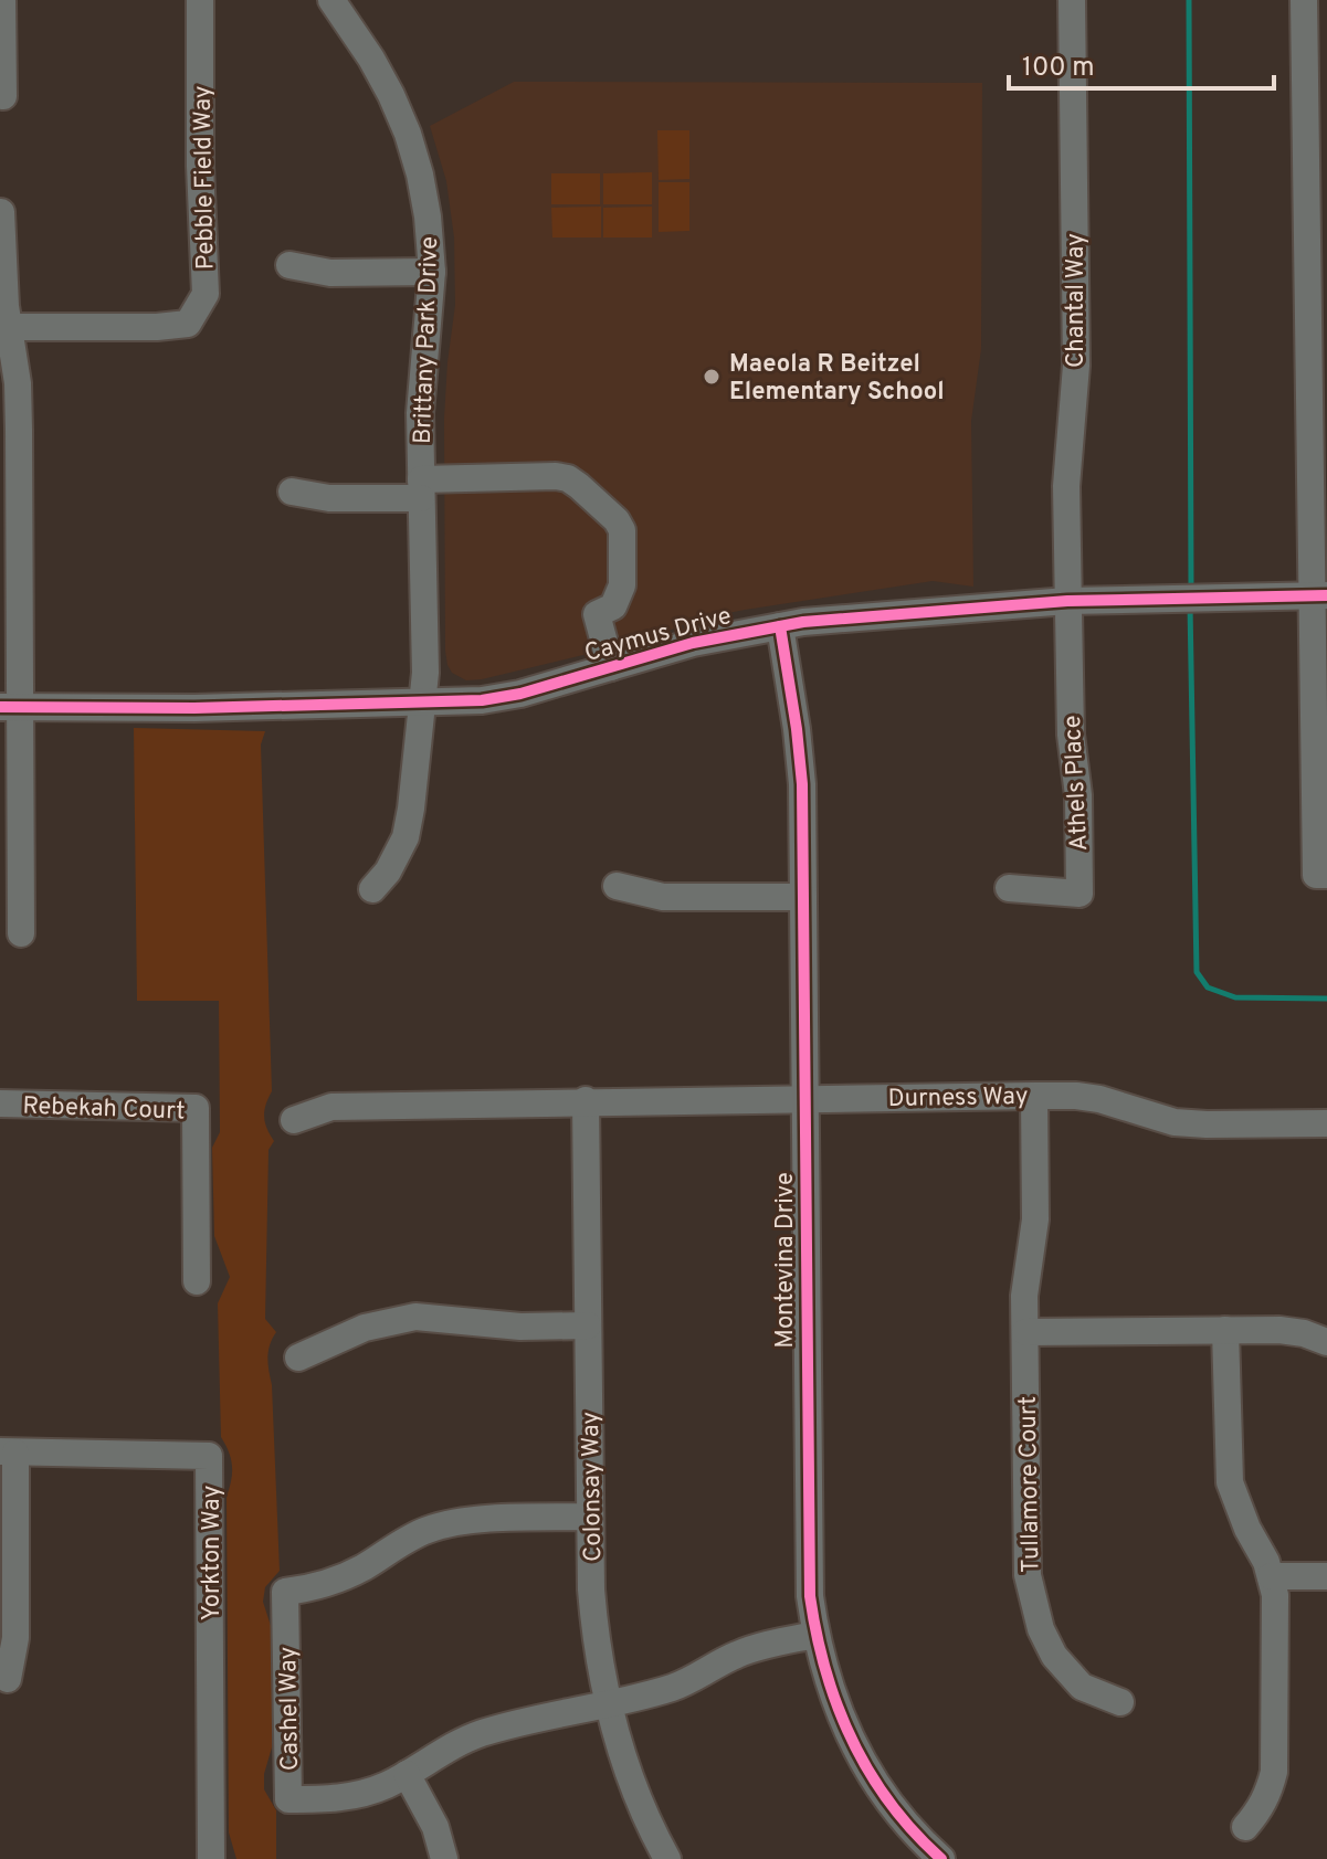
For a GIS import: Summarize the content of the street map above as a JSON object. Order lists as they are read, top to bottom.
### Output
{
  "streets": {
    "street": [
      "Pebble Field Way",
      "Chantal Way",
      "Brittany Park Drive",
      "Caymus Drive",
      "Athels Place",
      "Durness Way",
      "Rebekah Court",
      "Montevina Drive",
      "Tullamore Court",
      "Colonsay Way",
      "Yorkton Way",
      "Cashel Way"
    ]
  },
  "crossings": [
    ["Chantal Way", "Caymus Drive"],
    ["Chantal Way", "Athels Place"],
    ["Brittany Park Drive", "Caymus Drive"],
    ["Caymus Drive", "Athels Place"],
    ["Caymus Drive", "Montevina Drive"],
    ["Durness Way", "Montevina Drive"],
    ["Durness Way", "Tullamore Court"],
    ["Durness Way", "Colonsay Way"],
    ["Montevina Drive", "Cashel Way"],
    ["Colonsay Way", "Cashel Way"]
  ],
  "places": ["Maeola R Beitzel Elementary School"],
  "scale_bar": "100 m"
}
